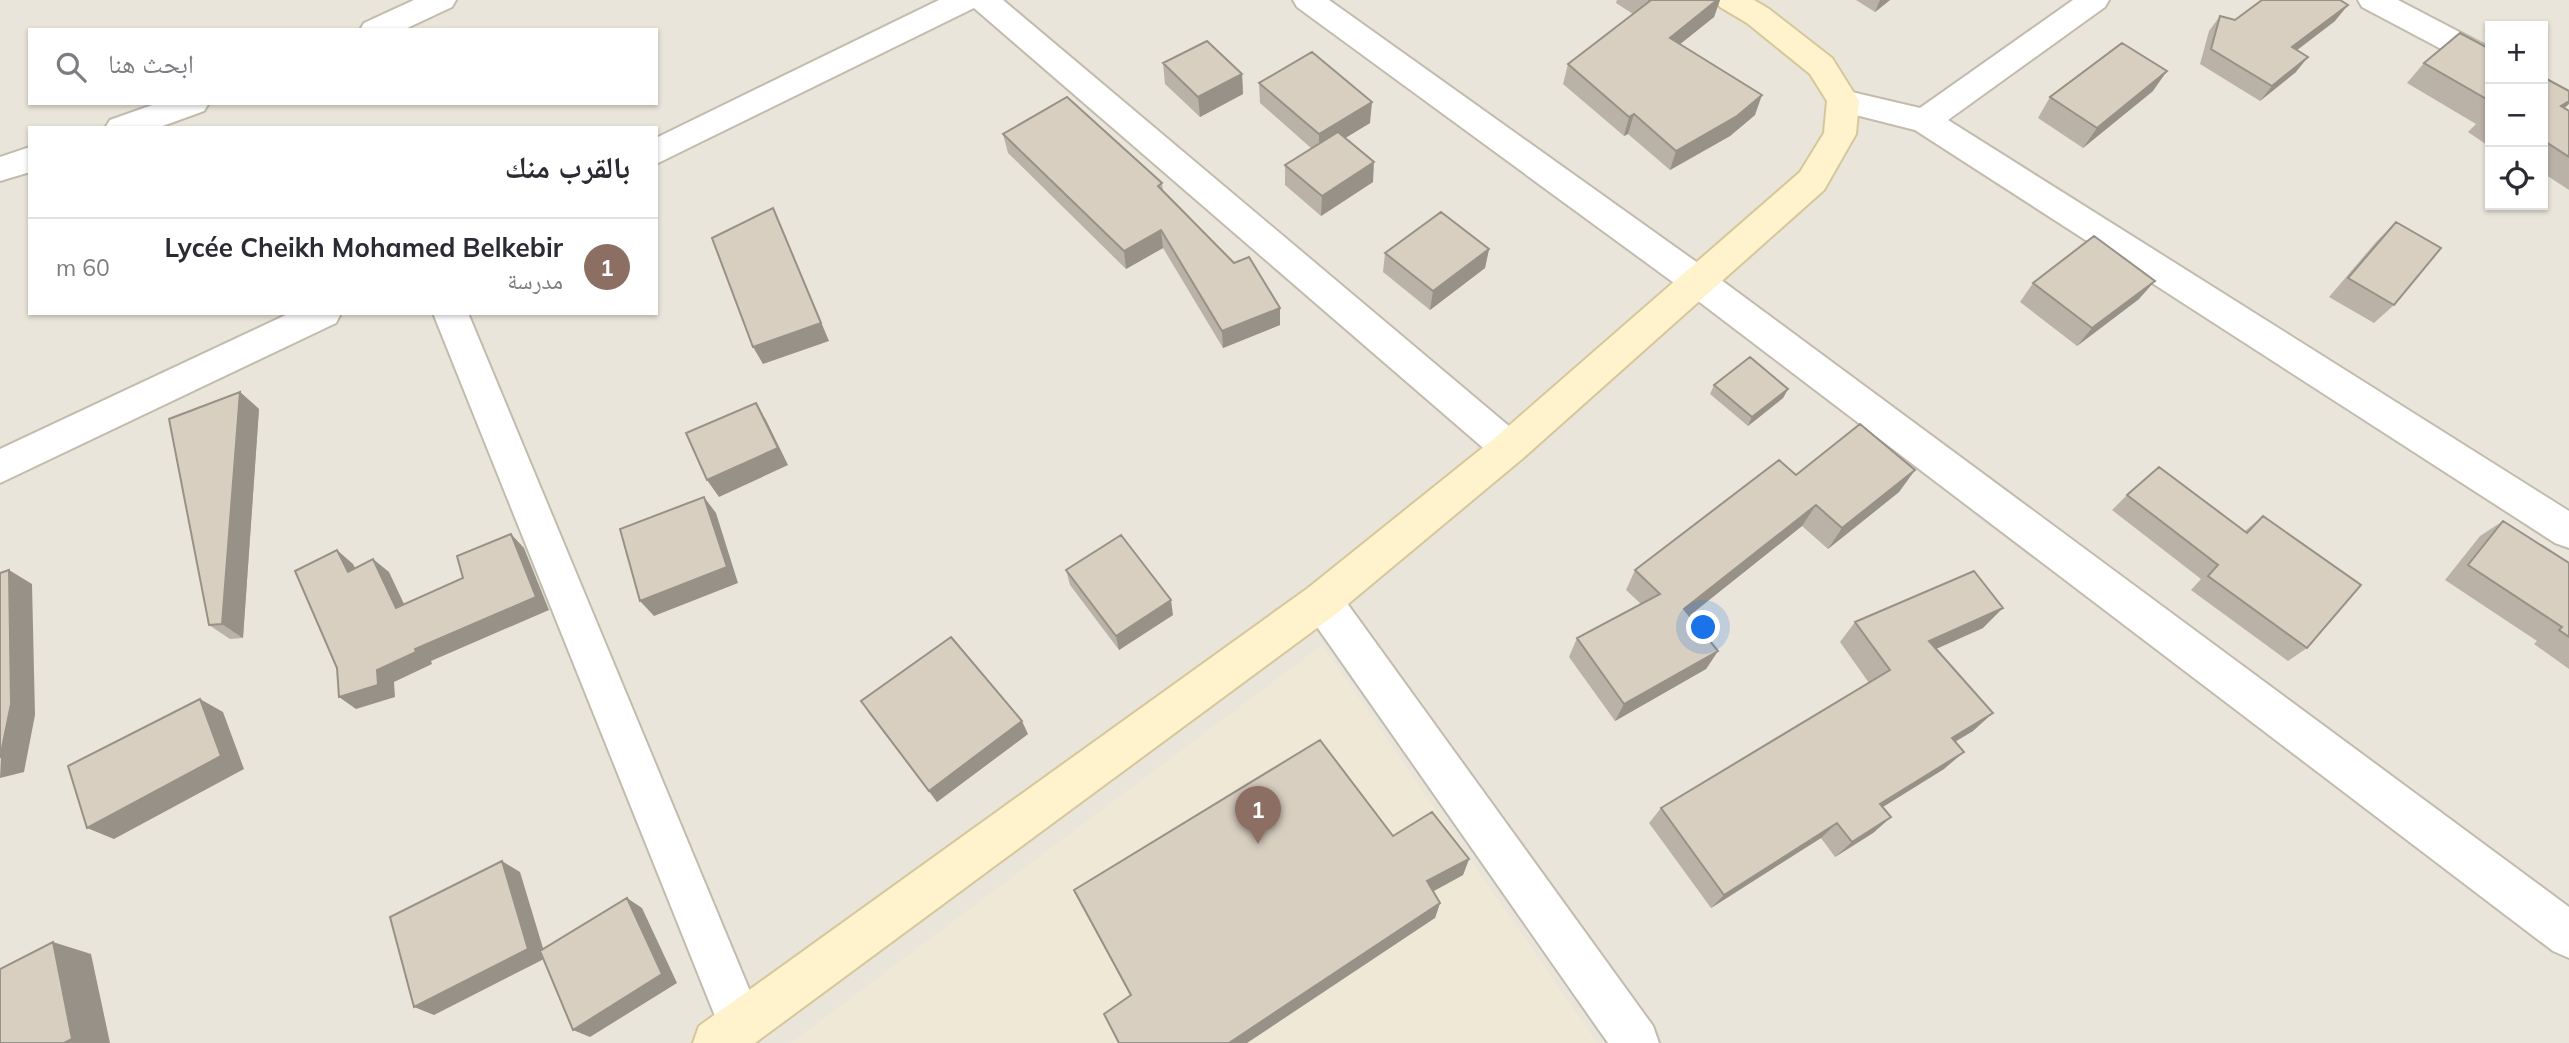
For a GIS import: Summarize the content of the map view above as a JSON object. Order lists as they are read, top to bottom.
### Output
{
  "page": {
    "map_buttons": ["+", "−"],
    "search": "ابحث هنا",
    "heading": "بالقرب منك",
    "list": [
      {
        "mark": "1",
        "name": "Lycée Cheikh Mohamed Belkebir",
        "note": "مدرسة",
        "value": "60 m"
      }
    ],
    "pins": "1"
  }
}
